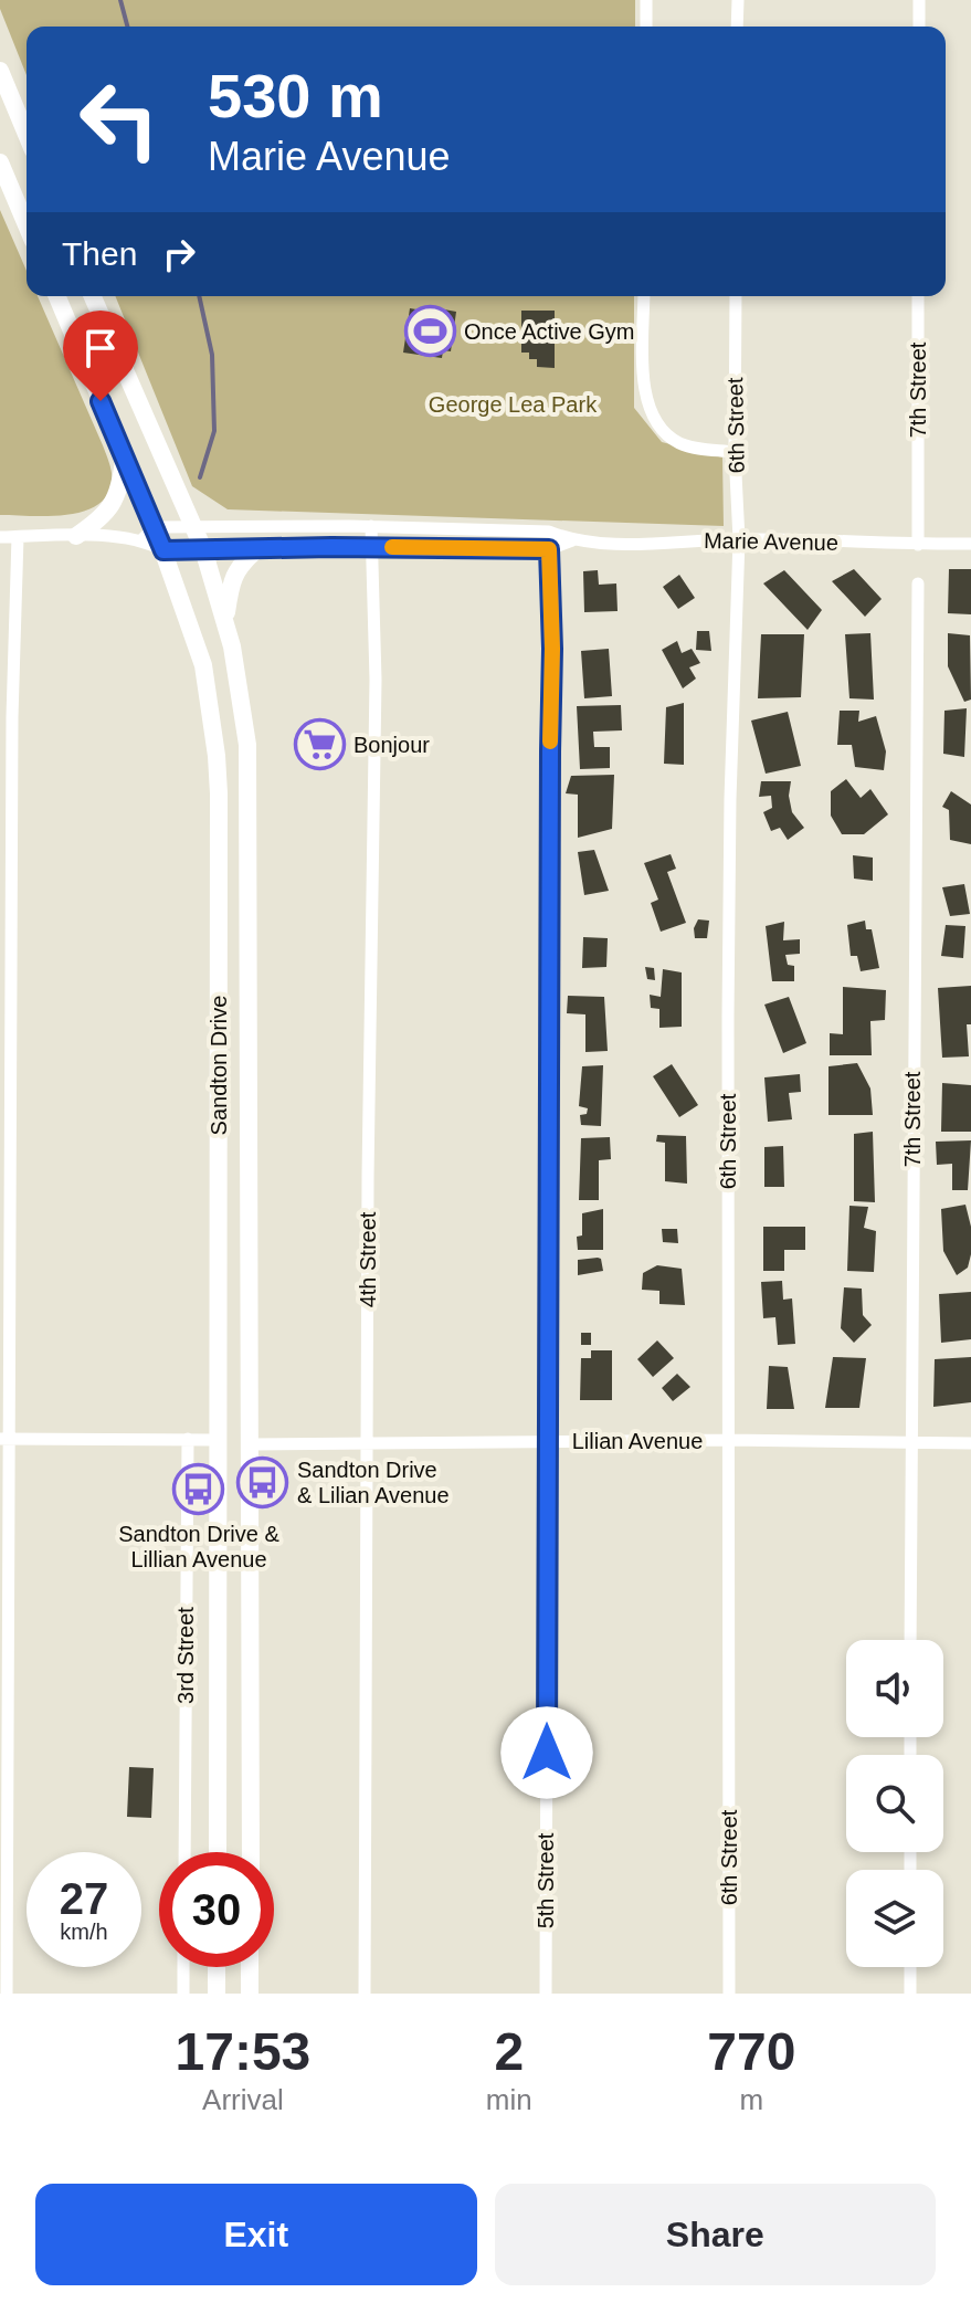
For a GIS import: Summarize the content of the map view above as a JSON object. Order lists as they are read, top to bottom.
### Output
{
  "streets": {
    "main road": ["Sandton Drive"],
    "street": [
      "7th Street",
      "6th Street",
      "Marie Avenue",
      "4th Street",
      "Lilian Avenue",
      "3rd Street",
      "5th Street"
    ]
  },
  "crossings": [
    ["7th Street", "Marie Avenue"],
    ["7th Street", "Lilian Avenue"],
    ["6th Street", "Marie Avenue"],
    ["6th Street", "Lilian Avenue"],
    ["Marie Avenue", "Sandton Drive"],
    ["Marie Avenue", "4th Street"],
    ["Marie Avenue", "5th Street"],
    ["Sandton Drive", "Lilian Avenue"],
    ["4th Street", "Lilian Avenue"],
    ["Lilian Avenue", "5th Street"]
  ],
  "parks": ["George Lea Park"],
  "places": {
    "sports": ["Once Active Gym"],
    "supermarket": ["Bonjour"],
    "bus stop": ["Sandton Drive & Lilian Avenue", "Sandton Drive & Lillian Avenue"]
  },
  "page": {
    "turn": ["530 m", "Marie Avenue"],
    "then": "Then",
    "speed": "27 km/h",
    "limit": "30",
    "eta": [
      "17:53",
      "Arrival",
      "2",
      "min",
      "770",
      "m"
    ],
    "buttons": ["Exit", "Share"]
  }
}
